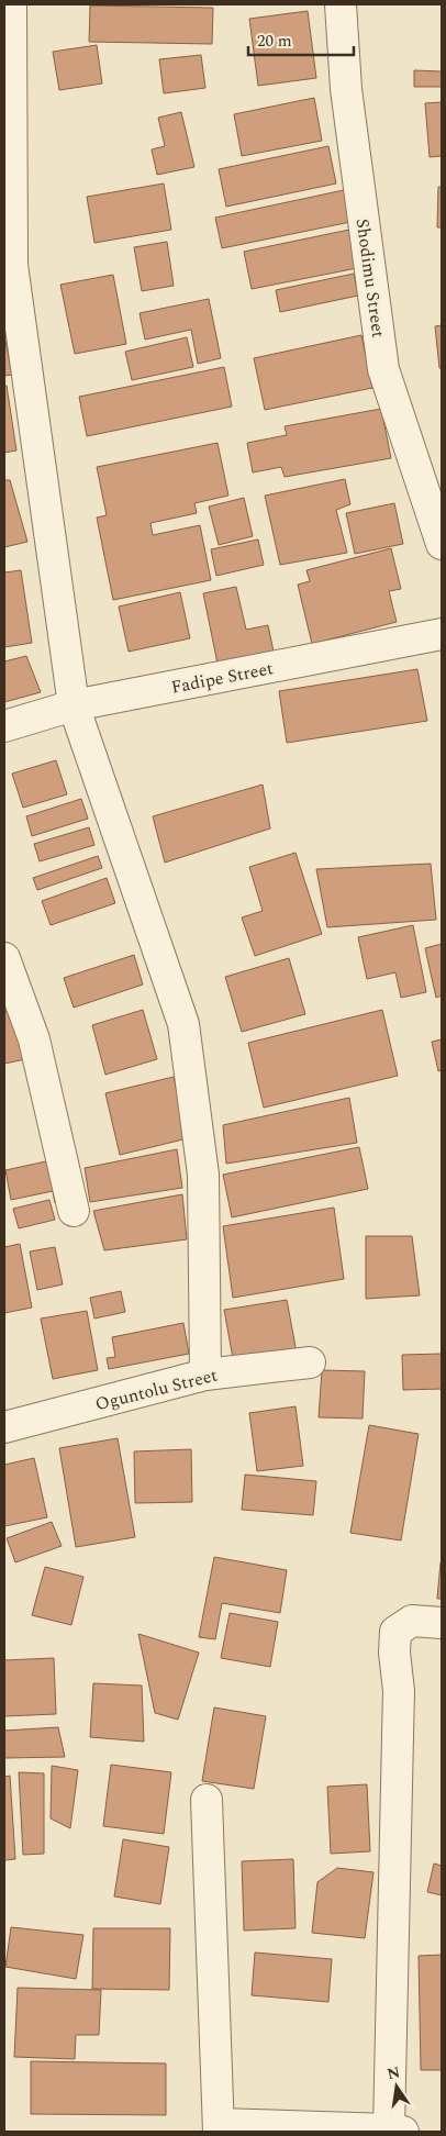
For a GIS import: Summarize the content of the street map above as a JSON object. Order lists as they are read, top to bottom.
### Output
{
  "streets": {
    "street": ["Shodimu Street", "Fadipe Street", "Oguntolu Street"]
  },
  "scale_bar": "20 m",
  "north": "top"
}
